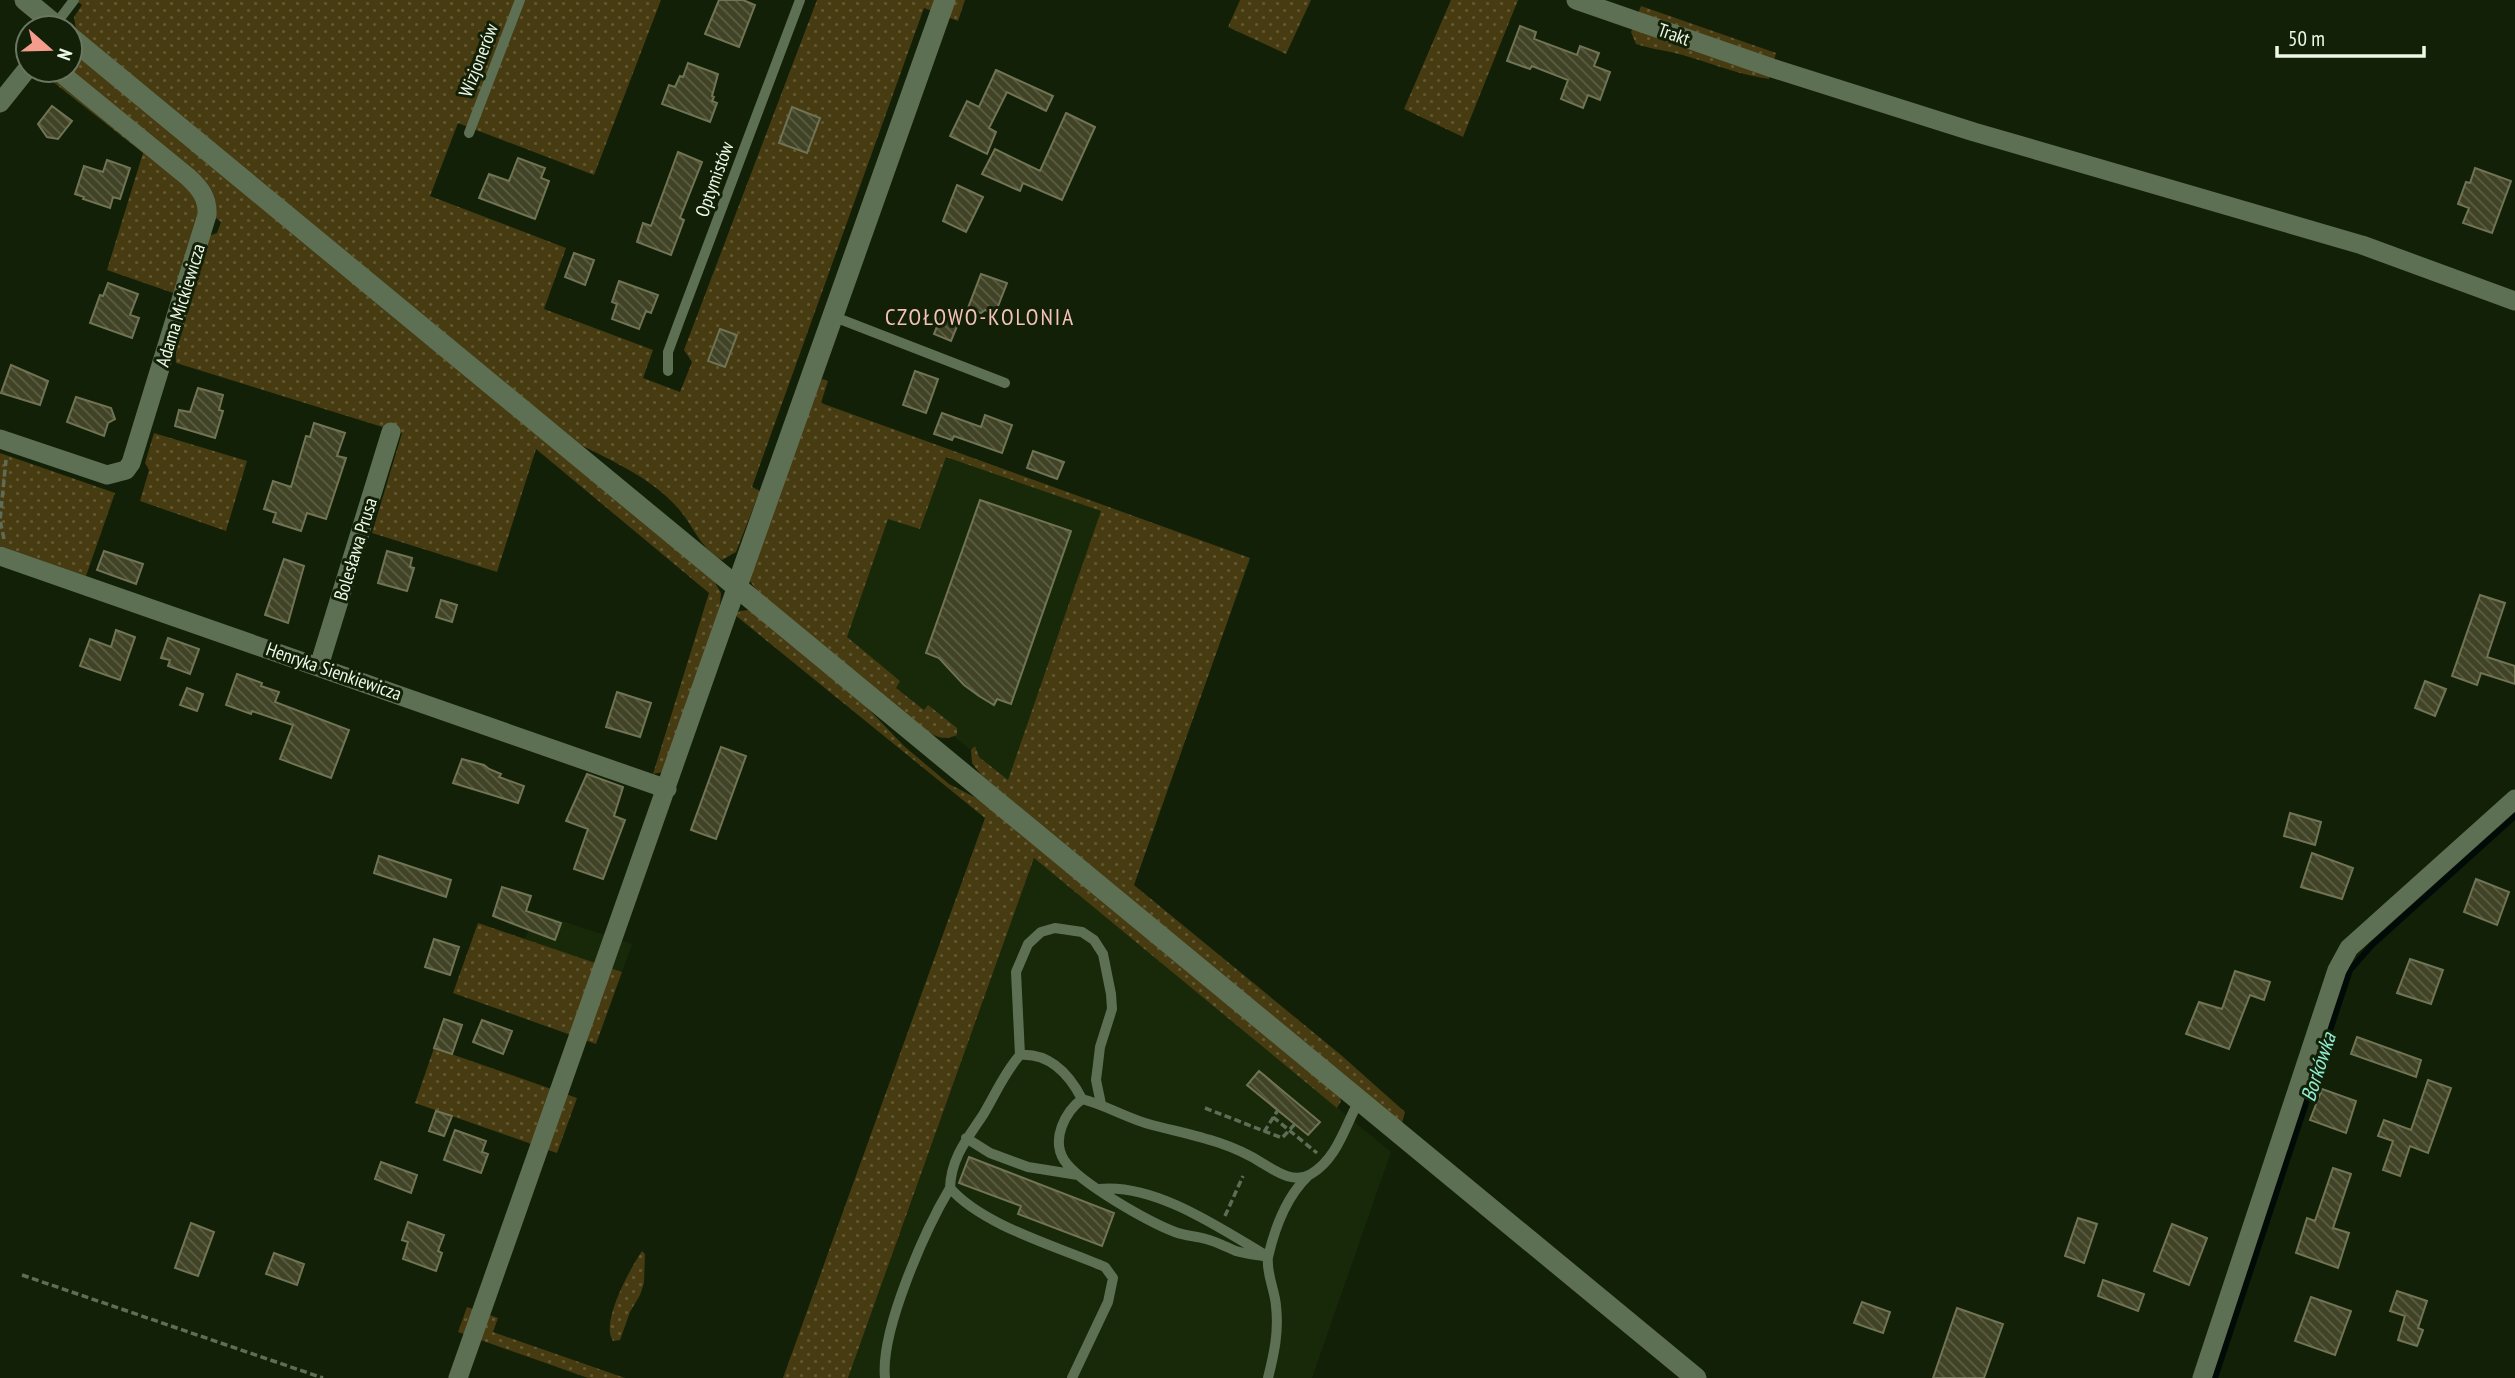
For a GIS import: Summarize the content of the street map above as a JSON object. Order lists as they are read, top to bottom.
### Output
{
  "streets": {
    "street": [
      "Trakt",
      "Adama Mickiewicza",
      "Bolesława Prusa",
      "Henryka Sienkiewicza"
    ],
    "lane": ["Wizjonerów", "Optymistów"]
  },
  "crossings": [
    ["Bolesława Prusa", "Henryka Sienkiewicza"]
  ],
  "districts": ["CZOŁOWO-KOLONIA"],
  "water": ["Borkówka"],
  "scale_bar": "50 m",
  "north": "right"
}
